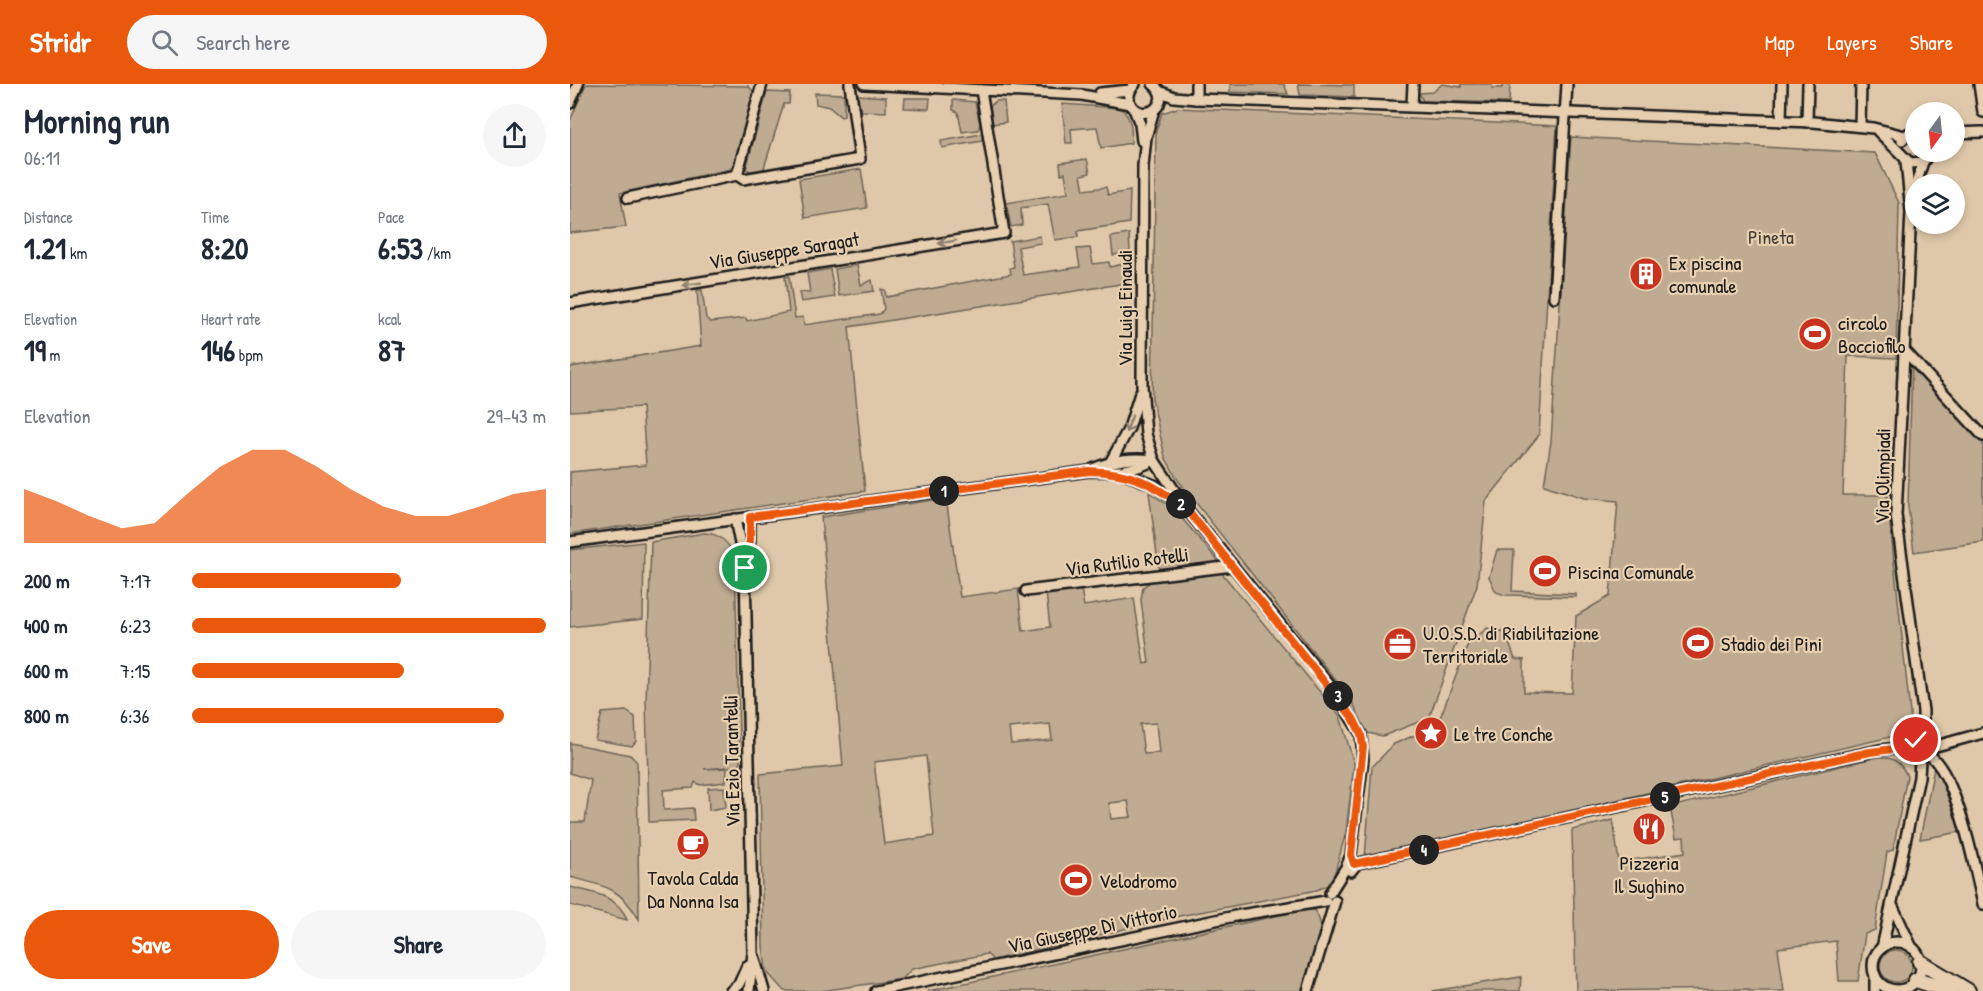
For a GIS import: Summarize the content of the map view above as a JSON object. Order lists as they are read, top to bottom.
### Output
{
  "streets": {
    "street": [
      "Via Giuseppe Saragat",
      "Via Luigi Einaudi",
      "Via Olimpiadi",
      "Via Rutilio Rotelli",
      "Via Ezio Tarantelli",
      "Via Giuseppe Di Vittorio"
    ]
  },
  "parks": ["Pineta"],
  "places": {
    "building": ["Ex piscina comunale"],
    "sports": [
      "circolo Bocciofilo",
      "Piscina Comunale",
      "Stadio dei Pini",
      "Velodromo"
    ],
    "office": ["U.O.S.D. di Riabilitazione Territoriale"],
    "place": ["Le tre Conche"],
    "restaurant": ["Pizzeria Il Sughino"],
    "cafe": ["Tavola Calda Da Nonna Isa"]
  },
  "north": "bottom",
  "page": {
    "header": "Stridr",
    "search": "Search here",
    "nav": ["Map", "Layers", "Share"],
    "heading": ["Morning run", "06:11"],
    "stats": [
      ["Distance", "1.21 km"],
      ["Time", "8:20"],
      ["Pace", "6:53 /km"],
      ["Elevation", "19 m"],
      ["Heart rate", "146 bpm"],
      ["kcal", "87"]
    ],
    "chart": ["Elevation", "29–43 m"],
    "pins": [
      "1",
      "2",
      "3",
      "5",
      "4"
    ],
    "list": [
      {
        "name": "200 m",
        "note": "7:17"
      },
      {
        "name": "400 m",
        "note": "6:23"
      },
      {
        "name": "600 m",
        "note": "7:15"
      },
      {
        "name": "800 m",
        "note": "6:36"
      }
    ],
    "buttons": ["Save", "Share"]
  }
}
